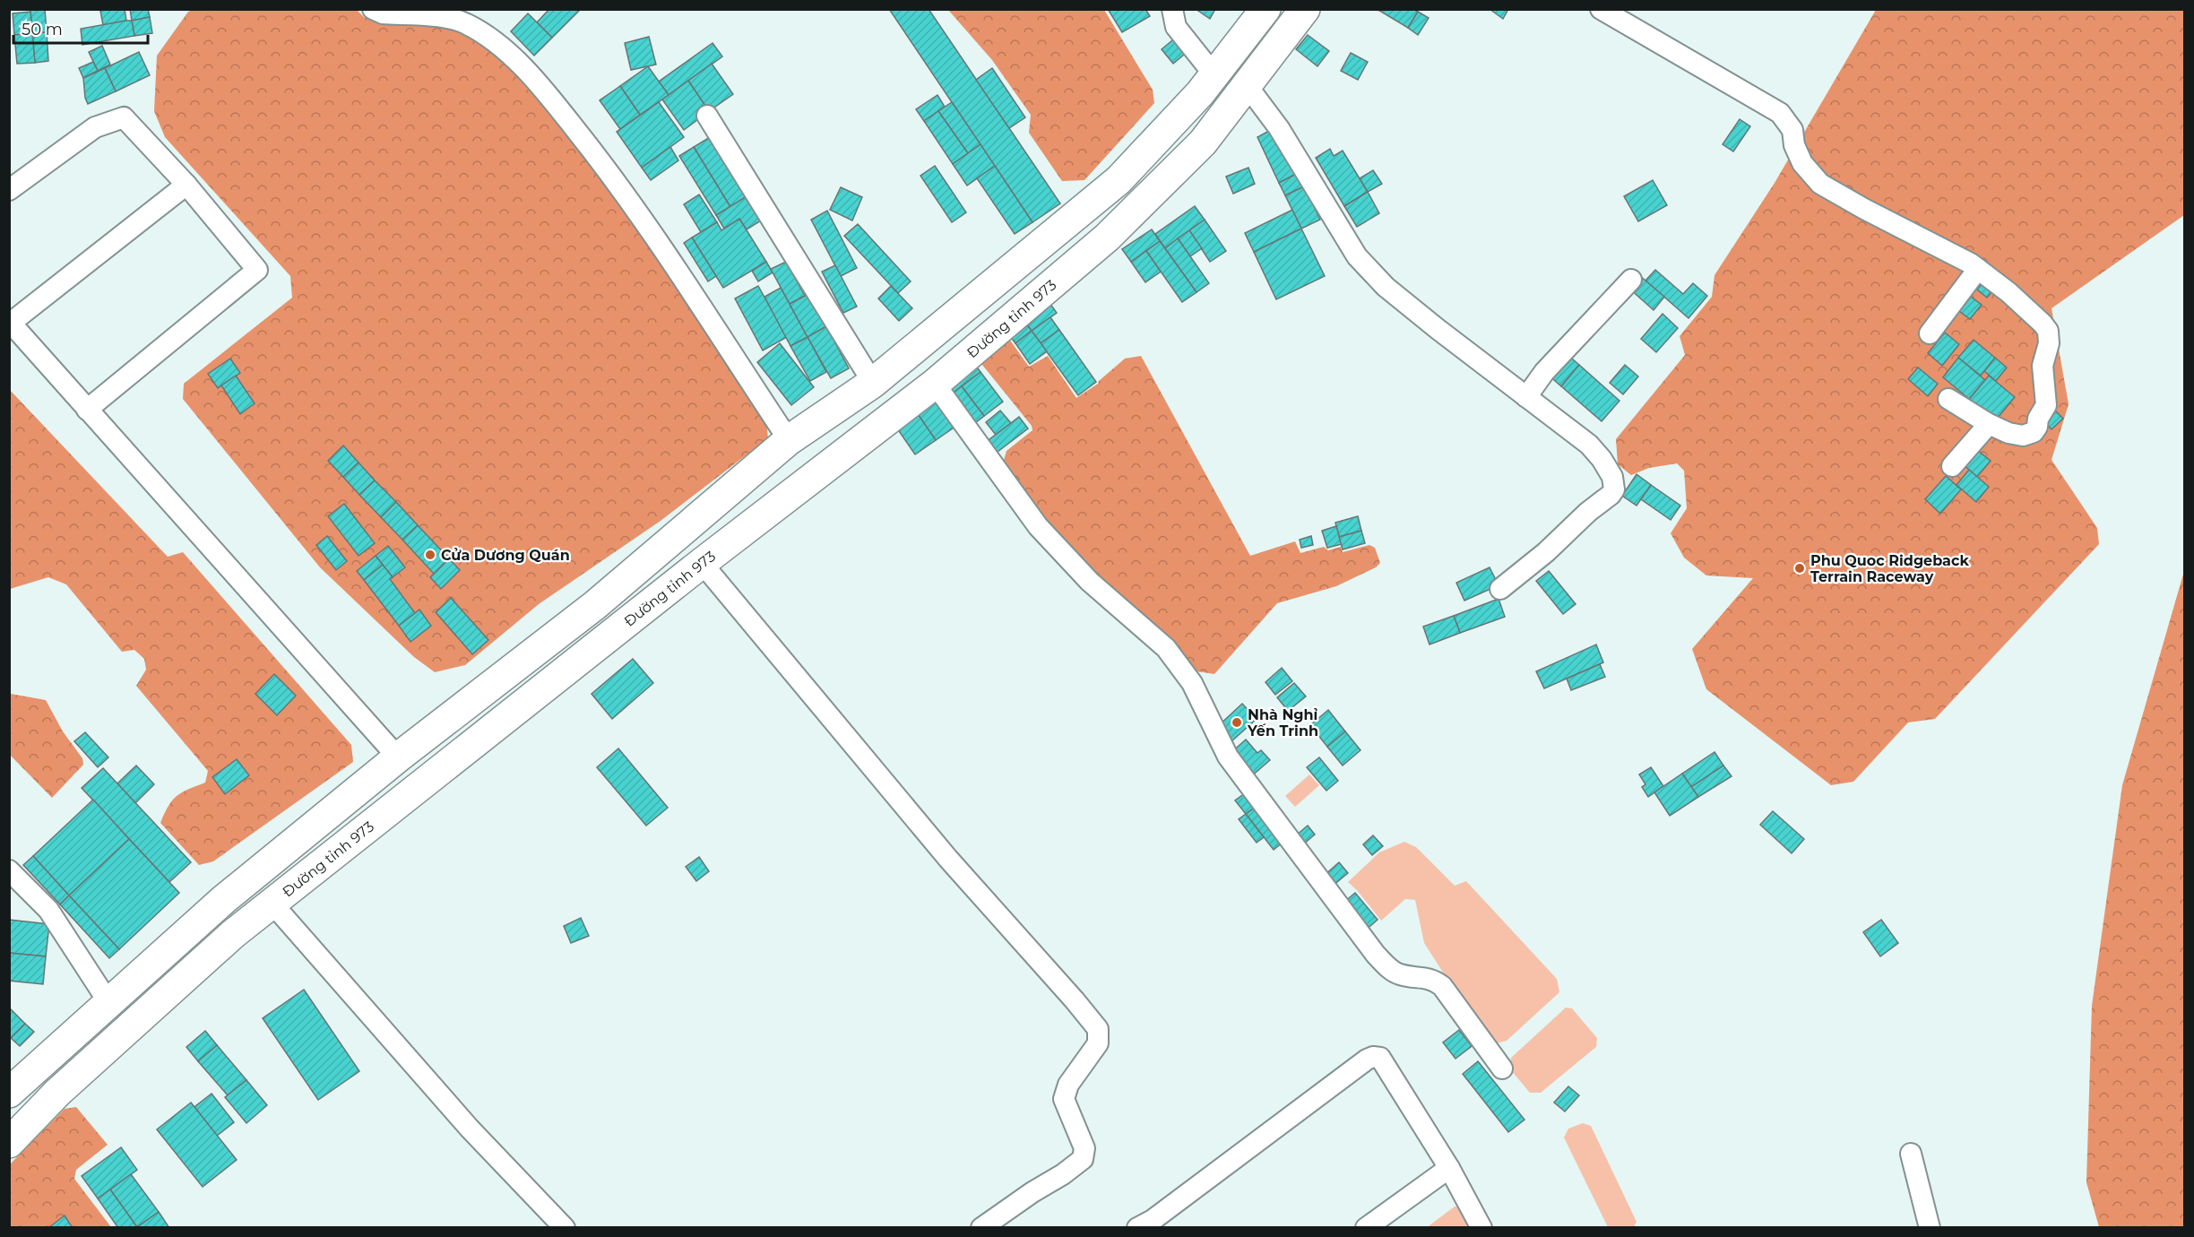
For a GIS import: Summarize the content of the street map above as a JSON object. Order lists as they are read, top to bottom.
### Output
{
  "streets": {
    "main road": ["Đường tỉnh 973"]
  },
  "places": ["Cửa Dương Quán", "Phu Quoc Ridgeback Terrain Raceway", "Nhà Nghỉ Yến Trinh"],
  "scale_bar": "50 m"
}
